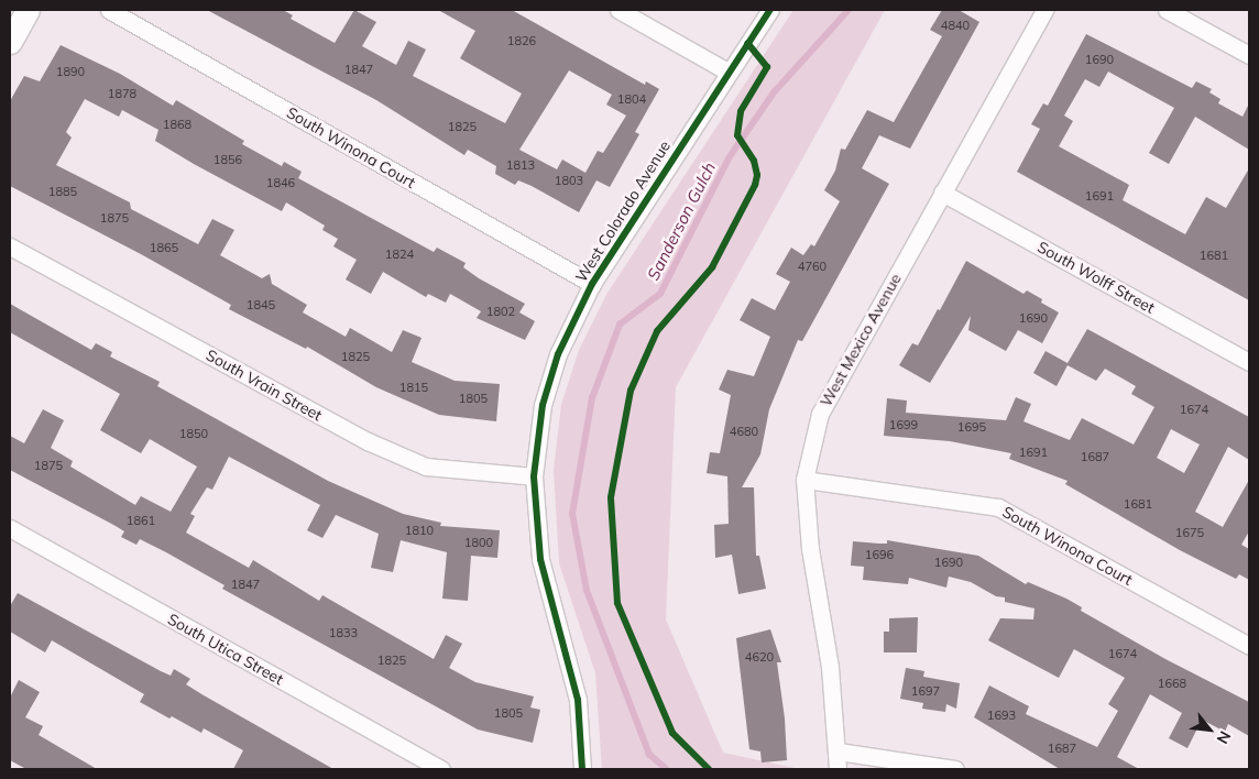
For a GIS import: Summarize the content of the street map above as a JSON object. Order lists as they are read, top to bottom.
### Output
{
  "streets": {
    "street": [
      "South Winona Court",
      "West Colorado Avenue",
      "South Wolff Street",
      "West Mexico Avenue",
      "South Vrain Street",
      "South Utica Street"
    ]
  },
  "crossings": [
    ["South Winona Court", "West Colorado Avenue"],
    ["South Winona Court", "West Mexico Avenue"],
    ["West Colorado Avenue", "South Vrain Street"],
    ["South Wolff Street", "West Mexico Avenue"]
  ],
  "water": ["Sanderson Gulch"],
  "house_numbers": [
    "4840",
    "1826",
    "1690",
    "1847",
    "1890",
    "1878",
    "1804",
    "1868",
    "1825",
    "1856",
    "1813",
    "1803",
    "1846",
    "1885",
    "1691",
    "1875",
    "1865",
    "1824",
    "1681",
    "4760",
    "1845",
    "1802",
    "1690",
    "1825",
    "1815",
    "1805",
    "1674",
    "1699",
    "1695",
    "4680",
    "1850",
    "1691",
    "1687",
    "1875",
    "1681",
    "1861",
    "1810",
    "1675",
    "1800",
    "1696",
    "1690",
    "1847",
    "1833",
    "1674",
    "4620",
    "1825",
    "1668",
    "1697",
    "1805",
    "1693",
    "1687"
  ],
  "north": "bottom right"
}
